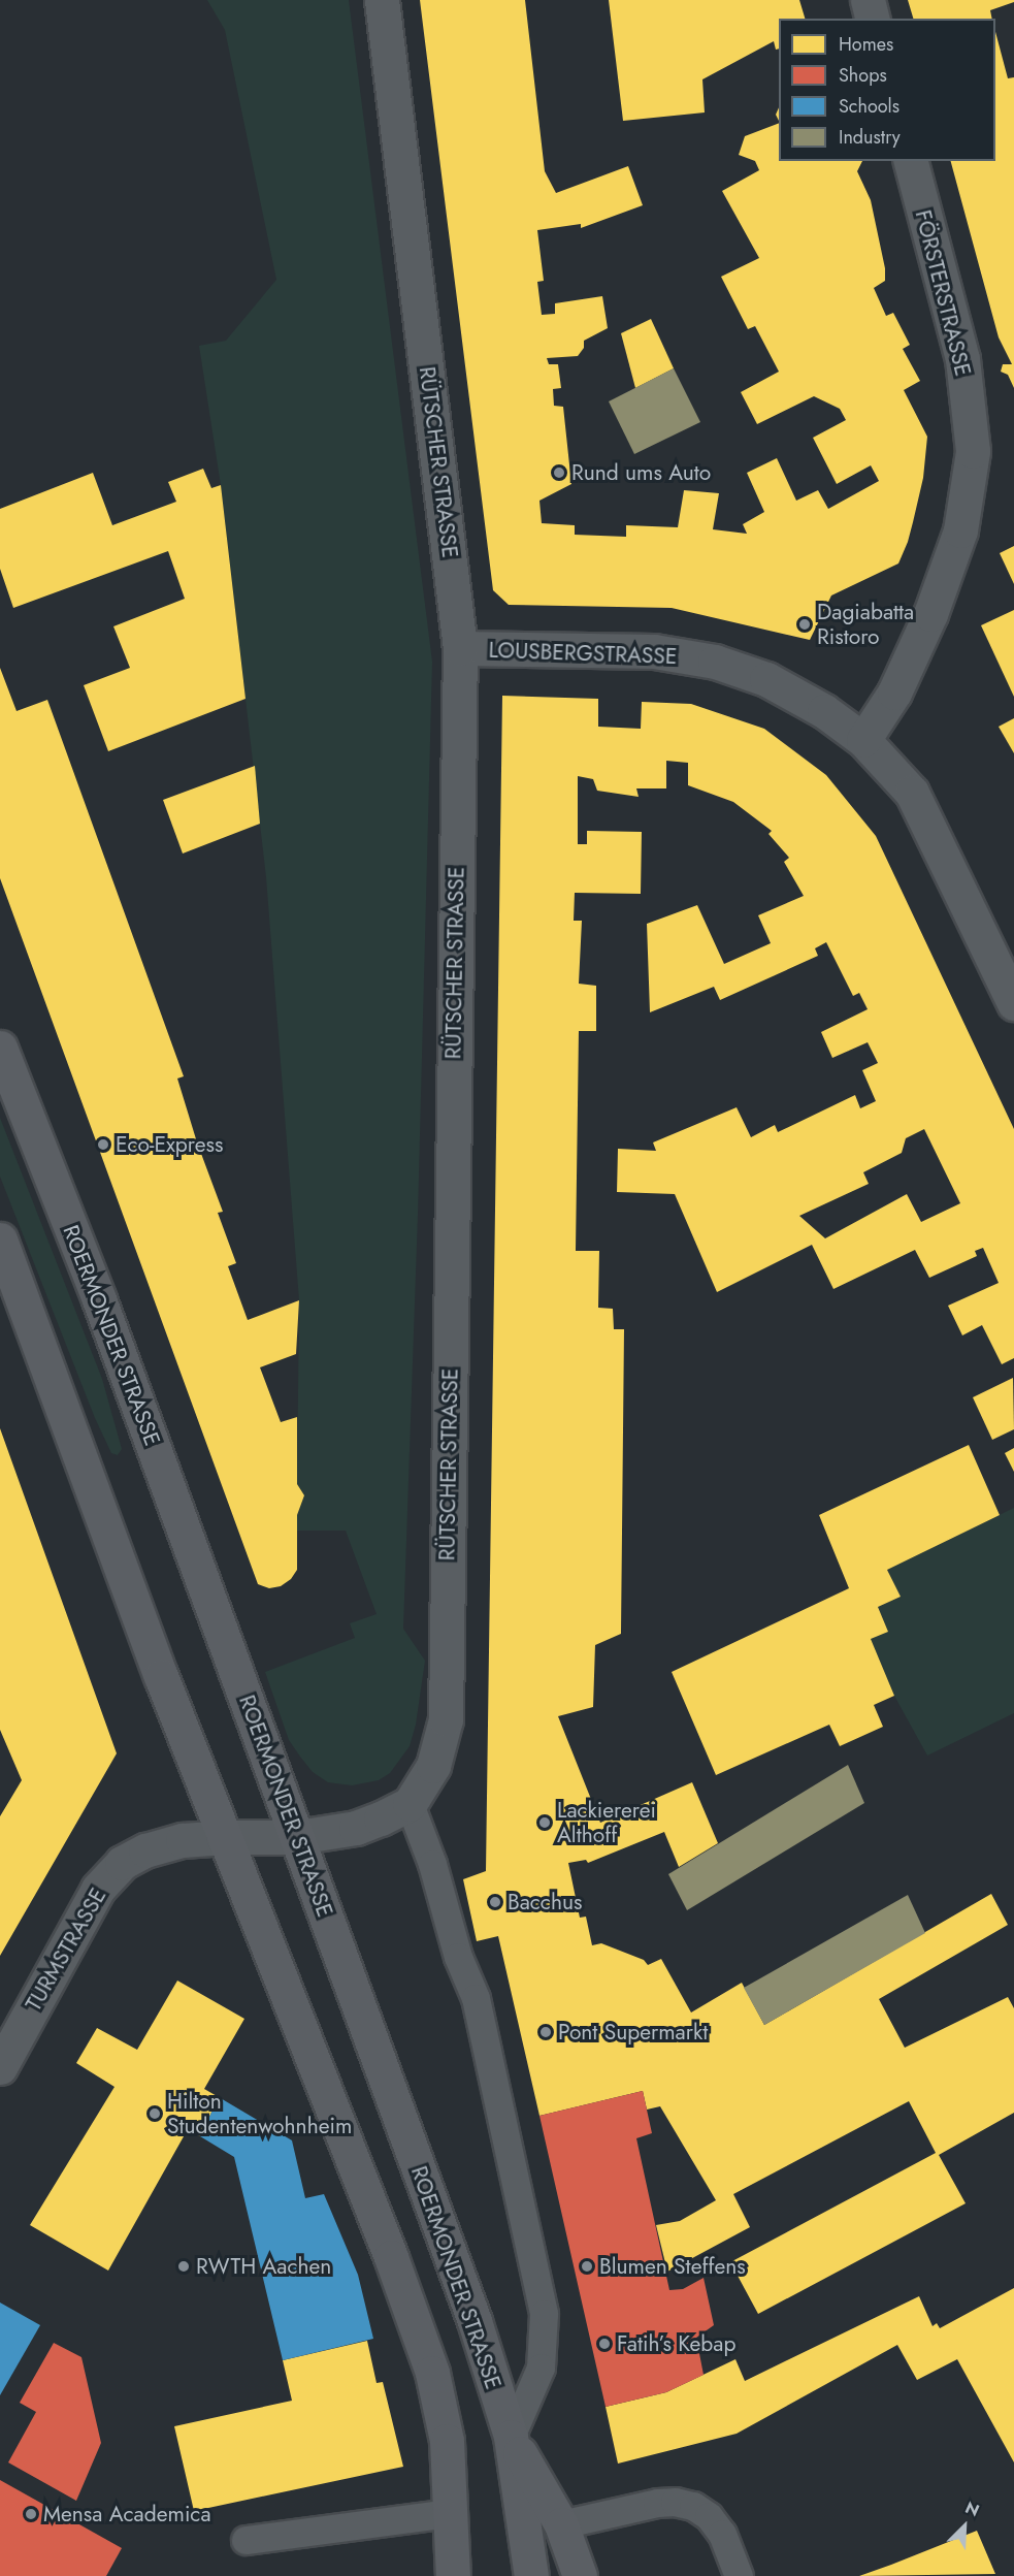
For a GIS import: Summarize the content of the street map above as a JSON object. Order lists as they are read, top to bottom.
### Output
{
  "streets": {
    "main road": ["ROERMONDER STRASSE"],
    "street": [
      "FÖRSTERSTRASSE",
      "RÜTSCHER STRASSE",
      "LOUSBERGSTRASSE",
      "TURMSTRASSE"
    ]
  },
  "crossings": [
    ["FÖRSTERSTRASSE", "LOUSBERGSTRASSE"],
    ["RÜTSCHER STRASSE", "LOUSBERGSTRASSE"],
    ["ROERMONDER STRASSE", "TURMSTRASSE"]
  ],
  "places": [
    "Rund ums Auto",
    "Dagiabatta Ristoro",
    "Eco-Express",
    "Lackiererei Althoff",
    "Bacchus",
    "Pont Supermarkt",
    "Hilton Studentenwohnheim",
    "RWTH Aachen",
    "Blumen Steffens",
    "Fatih’s Kebap",
    "Mensa Academica"
  ],
  "legend": [
    "Homes",
    "Shops",
    "Schools",
    "Industry"
  ],
  "north": "top right"
}
